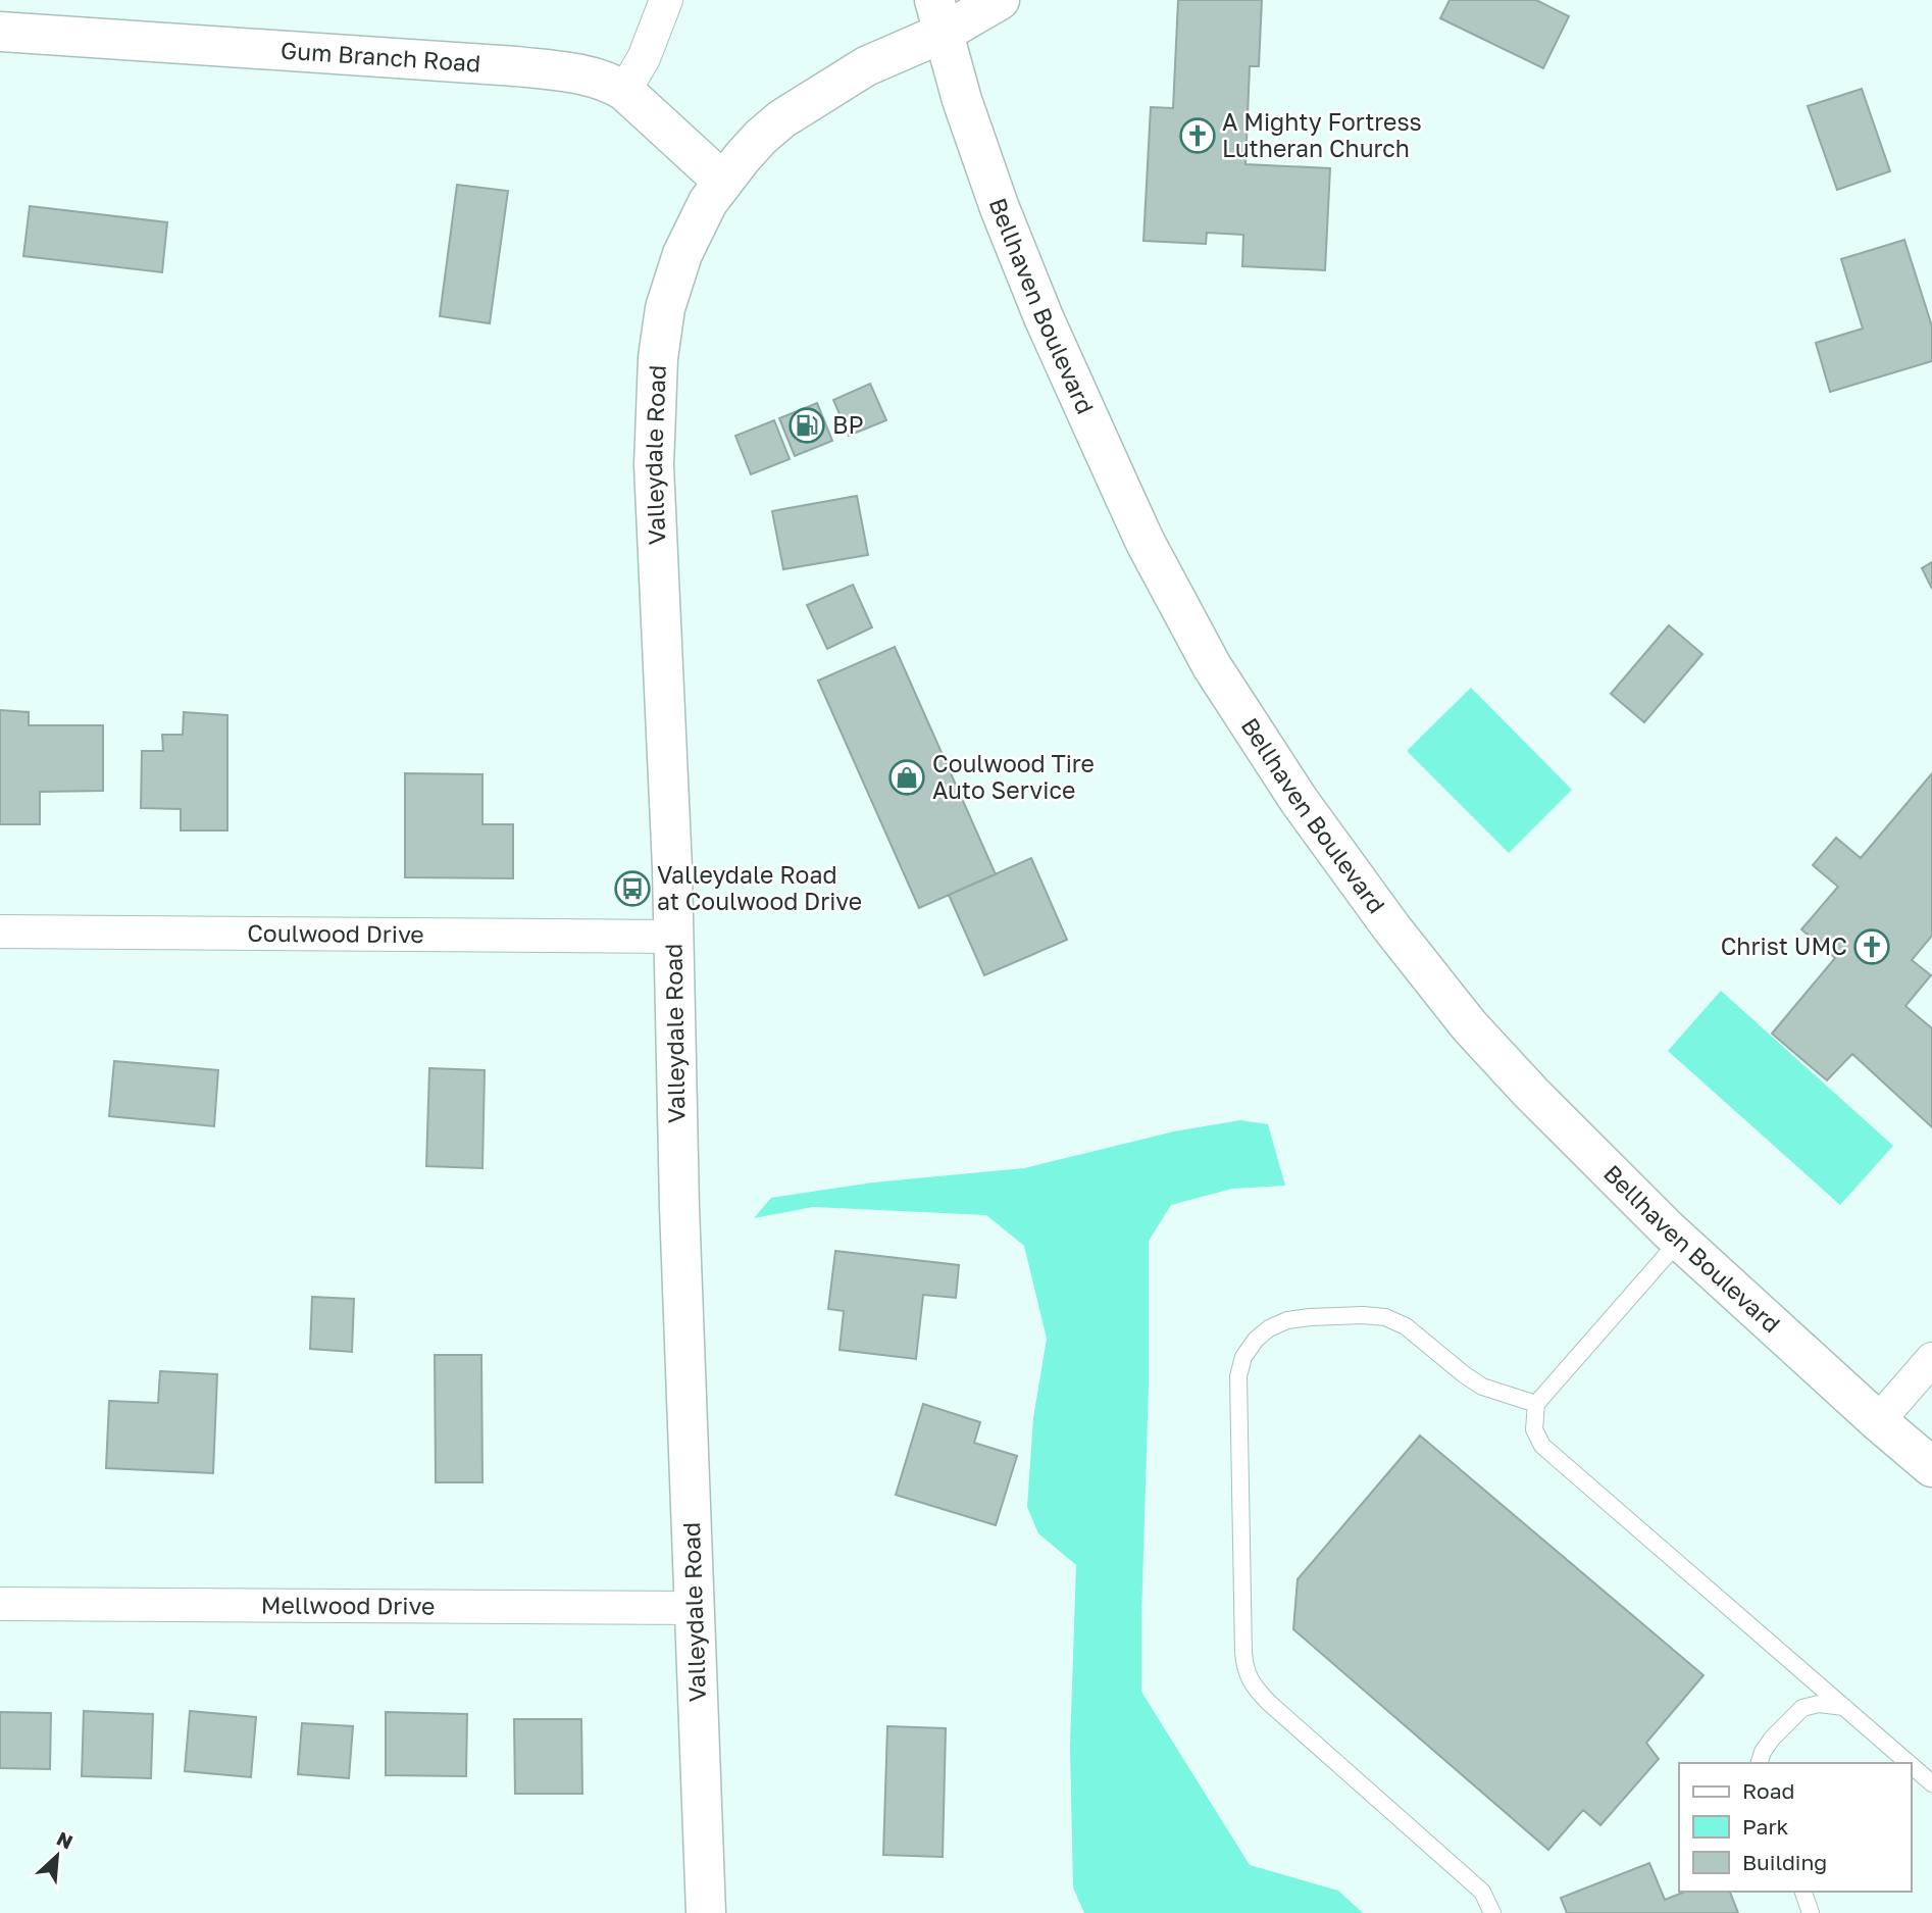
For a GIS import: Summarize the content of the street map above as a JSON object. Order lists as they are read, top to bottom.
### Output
{
  "streets": {
    "street": [
      "Gum Branch Road",
      "Bellhaven Boulevard",
      "Valleydale Road",
      "Coulwood Drive",
      "Mellwood Drive"
    ]
  },
  "crossings": [
    ["Gum Branch Road", "Valleydale Road"],
    ["Bellhaven Boulevard", "Valleydale Road"],
    ["Valleydale Road", "Coulwood Drive"],
    ["Valleydale Road", "Mellwood Drive"]
  ],
  "places": {
    "church": ["A Mighty Fortress Lutheran Church", "Christ UMC"],
    "fuel station": ["BP"],
    "shop": ["Coulwood Tire Auto Service"],
    "bus stop": ["Valleydale Road at Coulwood Drive"]
  },
  "legend": ["Road", "Park", "Building"],
  "north": "top right"
}
